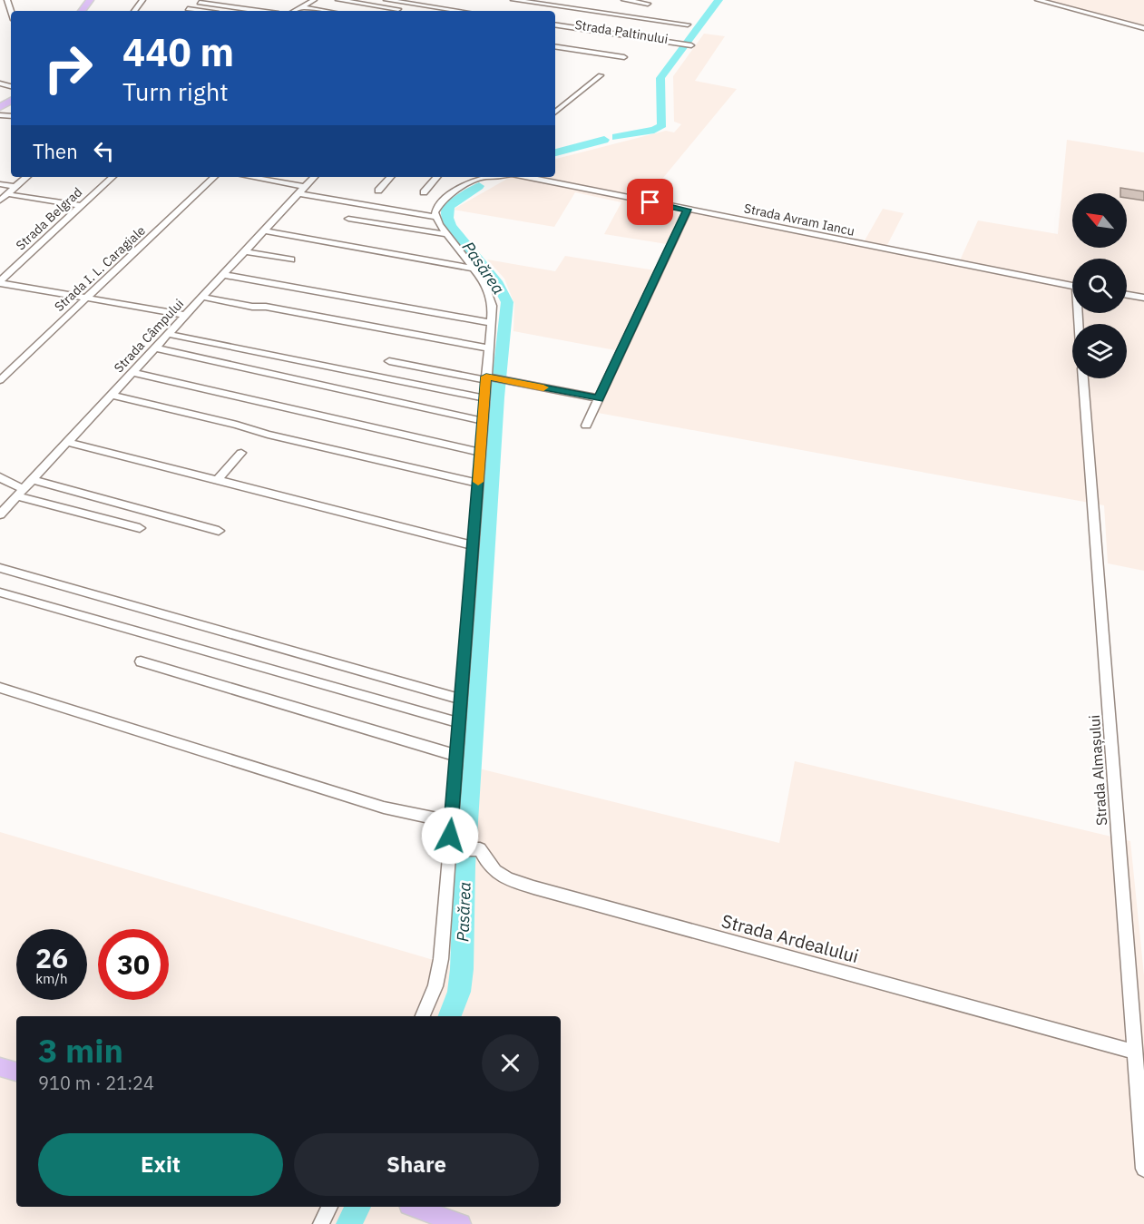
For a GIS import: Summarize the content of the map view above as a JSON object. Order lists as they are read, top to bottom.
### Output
{
  "streets": {
    "street": [
      "Strada Belgrad",
      "Strada Avram Iancu",
      "Strada I. L. Caragiale",
      "Strada Câmpului",
      "Strada Almașului",
      "Strada Ardealului"
    ]
  },
  "crossings": [
    ["Strada Almașului", "Strada Ardealului"]
  ],
  "water": ["Pasărea"],
  "north": "top left",
  "page": {
    "turn": ["440 m", "Turn right"],
    "then": "Then",
    "speed": "26 km/h",
    "limit": "30",
    "heading": ["3 min", "910 m · 21:24"],
    "buttons": ["Exit", "Share"]
  }
}
